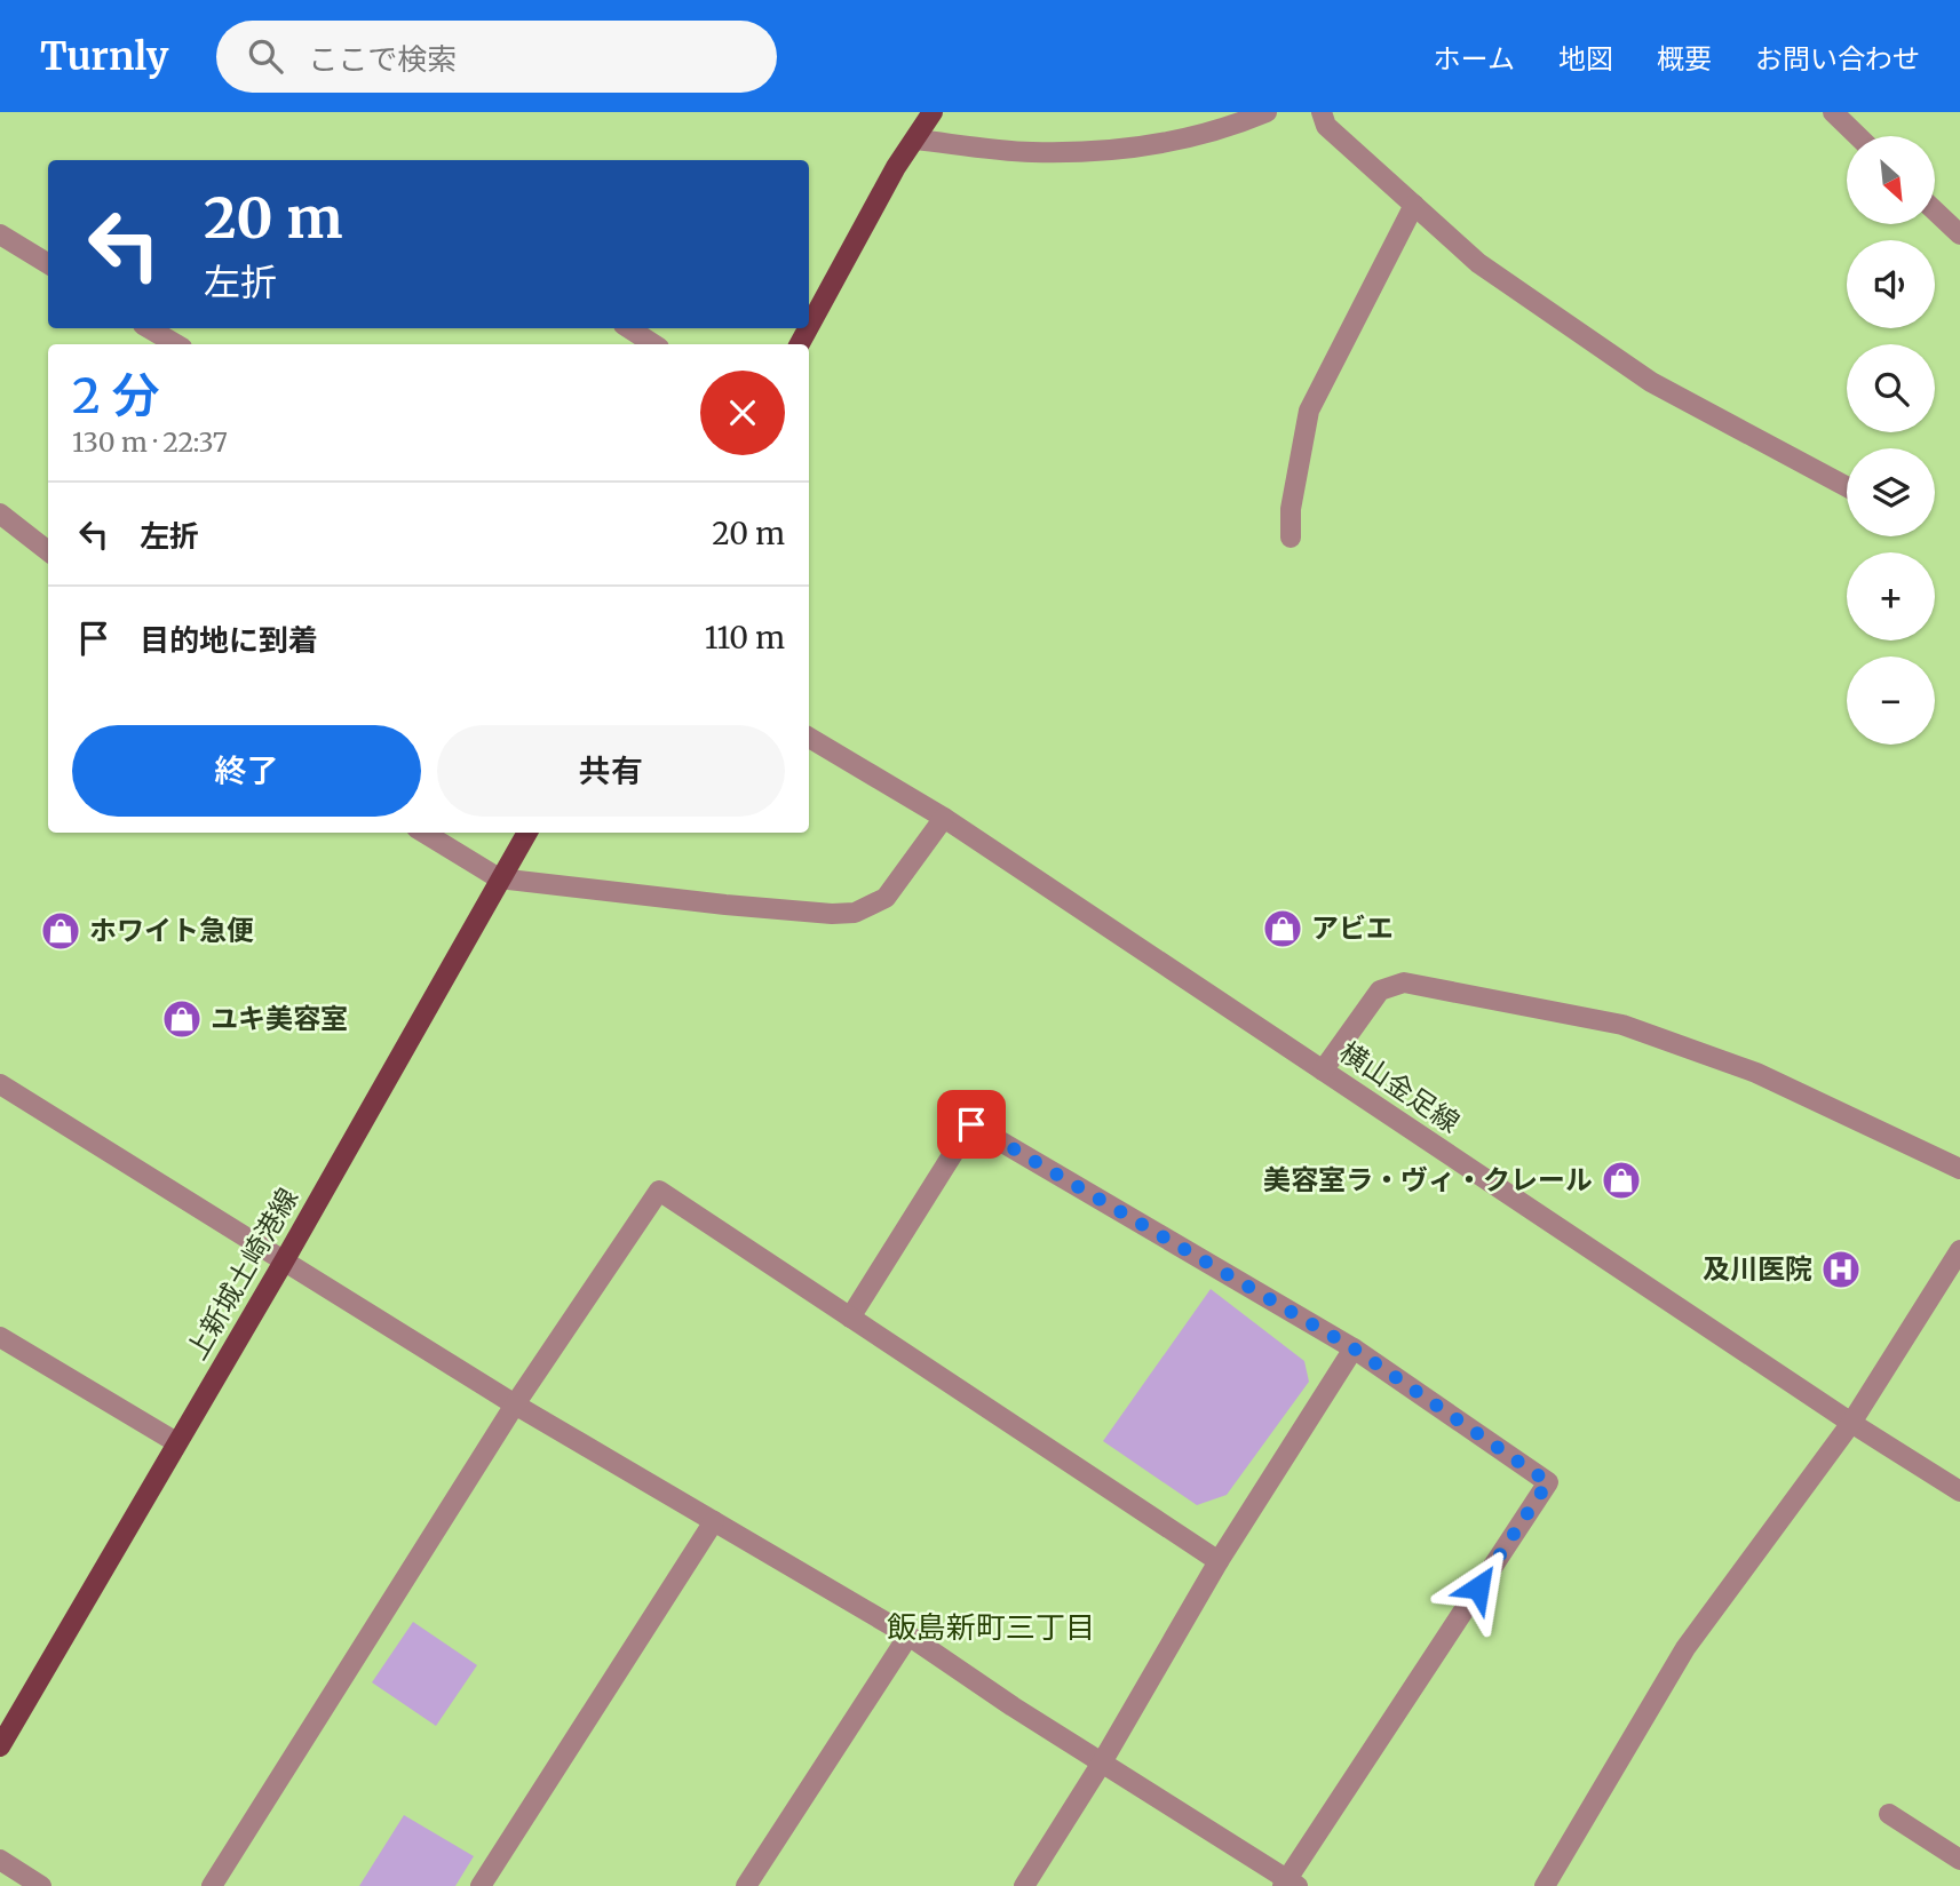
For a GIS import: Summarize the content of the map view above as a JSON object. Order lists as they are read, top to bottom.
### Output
{
  "streets": {
    "main road": ["上新城土崎港線"],
    "street": ["横山金足線"]
  },
  "districts": ["飯島新町三丁目"],
  "places": {
    "shop": [
      "アビエ",
      "ホワイト急便",
      "ユキ美容室",
      "美容室ラ・ヴィ・クレール"
    ],
    "hospital": ["及川医院"]
  },
  "north": "bottom right",
  "page": {
    "header": "Turnly",
    "search": "ここで検索",
    "nav": [
      "ホーム",
      "地図",
      "概要",
      "お問い合わせ"
    ],
    "map_buttons": ["+", "−"],
    "turn": ["20 m", "左折"],
    "heading": ["2 分", "130 m · 22:37"],
    "list": [
      {
        "name": "左折",
        "value": "20 m"
      },
      {
        "name": "目的地に到着",
        "value": "110 m"
      }
    ],
    "buttons": ["終了", "共有"]
  }
}
